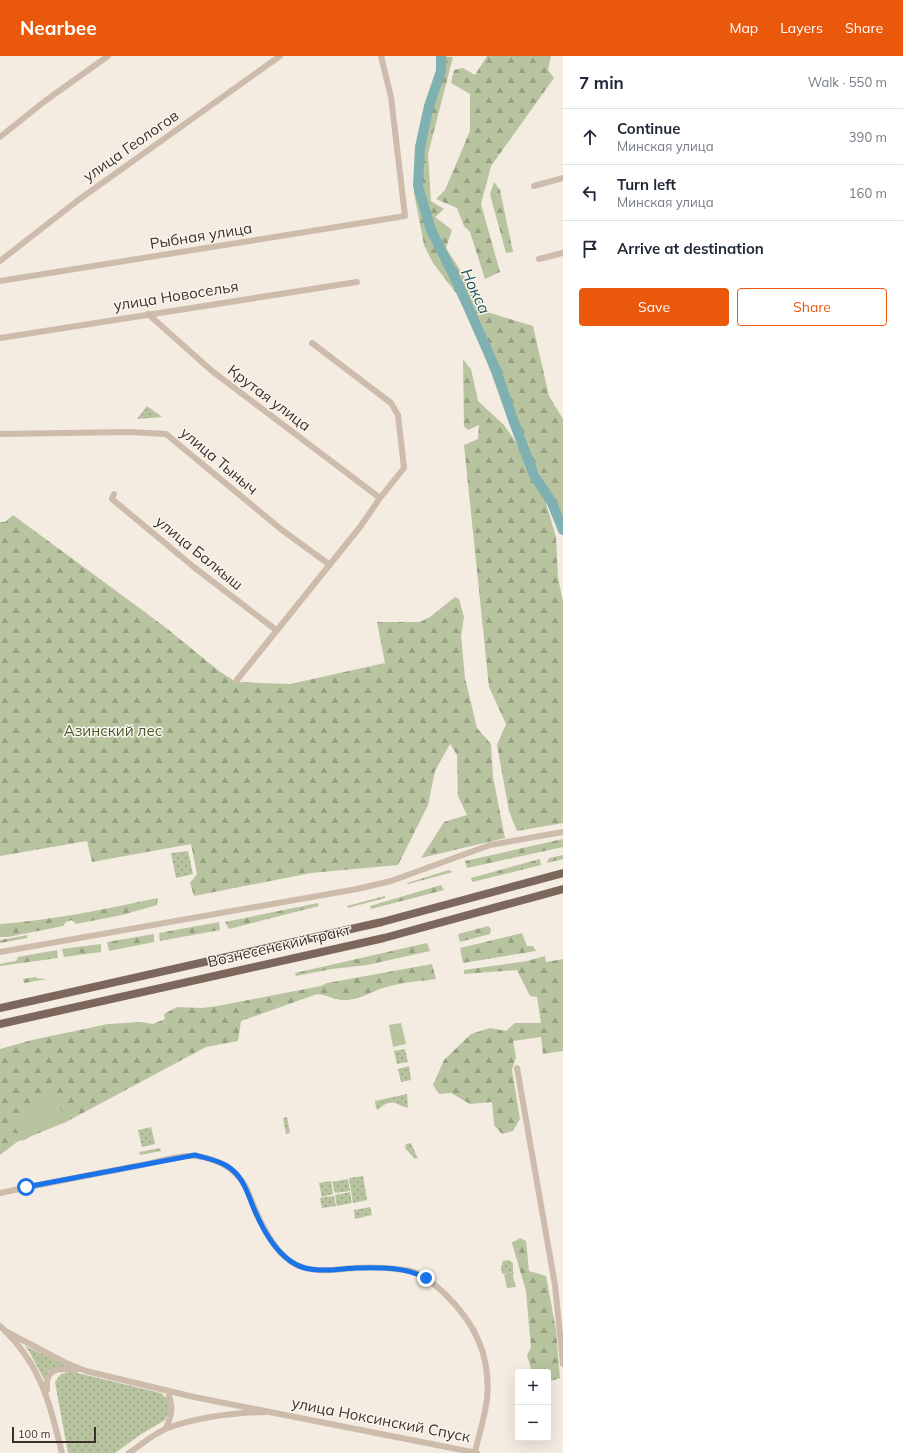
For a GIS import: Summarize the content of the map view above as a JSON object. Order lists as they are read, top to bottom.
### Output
{
  "streets": {
    "main road": ["Вознесенский тракт"],
    "street": [
      "улица Геологов",
      "Рыбная улица",
      "улица Новоселья",
      "Крутая улица",
      "улица Тыныч",
      "улица Балкыш",
      "улица Ноксинский Спуск"
    ]
  },
  "crossings": [
    ["улица Новоселья", "Крутая улица"]
  ],
  "water": ["Нокса"],
  "parks": ["Азинский лес"],
  "scale_bar": "100 m",
  "page": {
    "header": "Nearbee",
    "nav": ["Map", "Layers", "Share"],
    "heading": ["7 min", "Walk · 550 m"],
    "list": [
      ["Continue", "Минская улица", "390 m"],
      ["Turn left", "Минская улица", "160 m"],
      "Arrive at destination"
    ],
    "buttons": ["Save", "Share"],
    "map_buttons": ["+", "−"],
    "scale": "100 m"
  }
}
